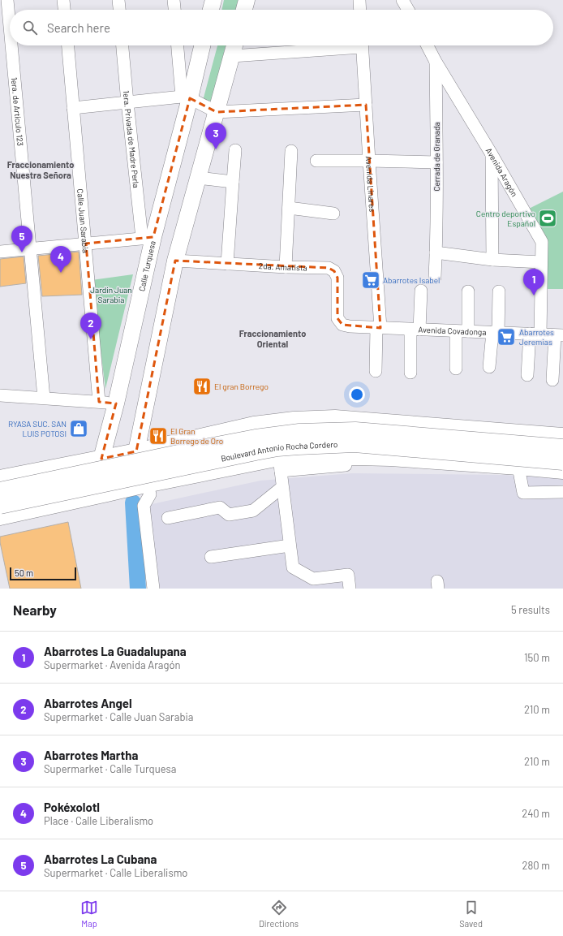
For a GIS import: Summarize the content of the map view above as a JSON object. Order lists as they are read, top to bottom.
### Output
{
  "streets": {
    "highway": ["Boulevard Antonio Rocha Cordero"],
    "main road": ["Calle Turquesa"],
    "street": [
      "1era. de Artículo 123",
      "1era. Privada de Madre Perla",
      "Cerrada de Granada",
      "Avenida Aragón",
      "Avenida Linares",
      "Calle Juan Sarabia",
      "2da. Amatista",
      "Avenida Covadonga"
    ]
  },
  "crossings": [
    ["1era. Privada de Madre Perla", "Calle Turquesa"],
    ["Cerrada de Granada", "Avenida Aragón"],
    ["Avenida Aragón", "Avenida Covadonga"],
    ["Avenida Linares", "Avenida Covadonga"],
    ["Calle Turquesa", "Boulevard Antonio Rocha Cordero"],
    ["2da. Amatista", "Avenida Covadonga"]
  ],
  "districts": ["Fraccionamiento Nuestra Señora", "Fraccionamiento Oriental"],
  "parks": ["Jardin Juan Sarabia"],
  "places": {
    "sports": ["Centro deportivo Español"],
    "supermarket": ["Abarrotes Isabel", "Abarrotes Jeremias"],
    "restaurant": ["El gran Borrego", "El Gran Borrego de Oro"],
    "shop": ["RYASA SUC. SAN LUIS POTOSI"]
  },
  "scale_bar": "50 m",
  "page": {
    "search": "Search here",
    "pins": [
      "3",
      "5",
      "4",
      "1",
      "2"
    ],
    "scale": "50 m",
    "heading": ["Nearby", "5 results"],
    "list": [
      {
        "mark": "1",
        "name": "Abarrotes La Guadalupana",
        "note": "Supermarket · Avenida Aragón",
        "value": "150 m"
      },
      {
        "mark": "2",
        "name": "Abarrotes Angel",
        "note": "Supermarket · Calle Juan Sarabia",
        "value": "210 m"
      },
      {
        "mark": "3",
        "name": "Abarrotes Martha",
        "note": "Supermarket · Calle Turquesa",
        "value": "210 m"
      },
      {
        "mark": "4",
        "name": "Pokéxolotl",
        "note": "Place · Calle Liberalismo",
        "value": "240 m"
      },
      {
        "mark": "5",
        "name": "Abarrotes La Cubana",
        "note": "Supermarket · Calle Liberalismo",
        "value": "280 m"
      }
    ],
    "nav": ["Map", "Directions", "Saved"]
  }
}
